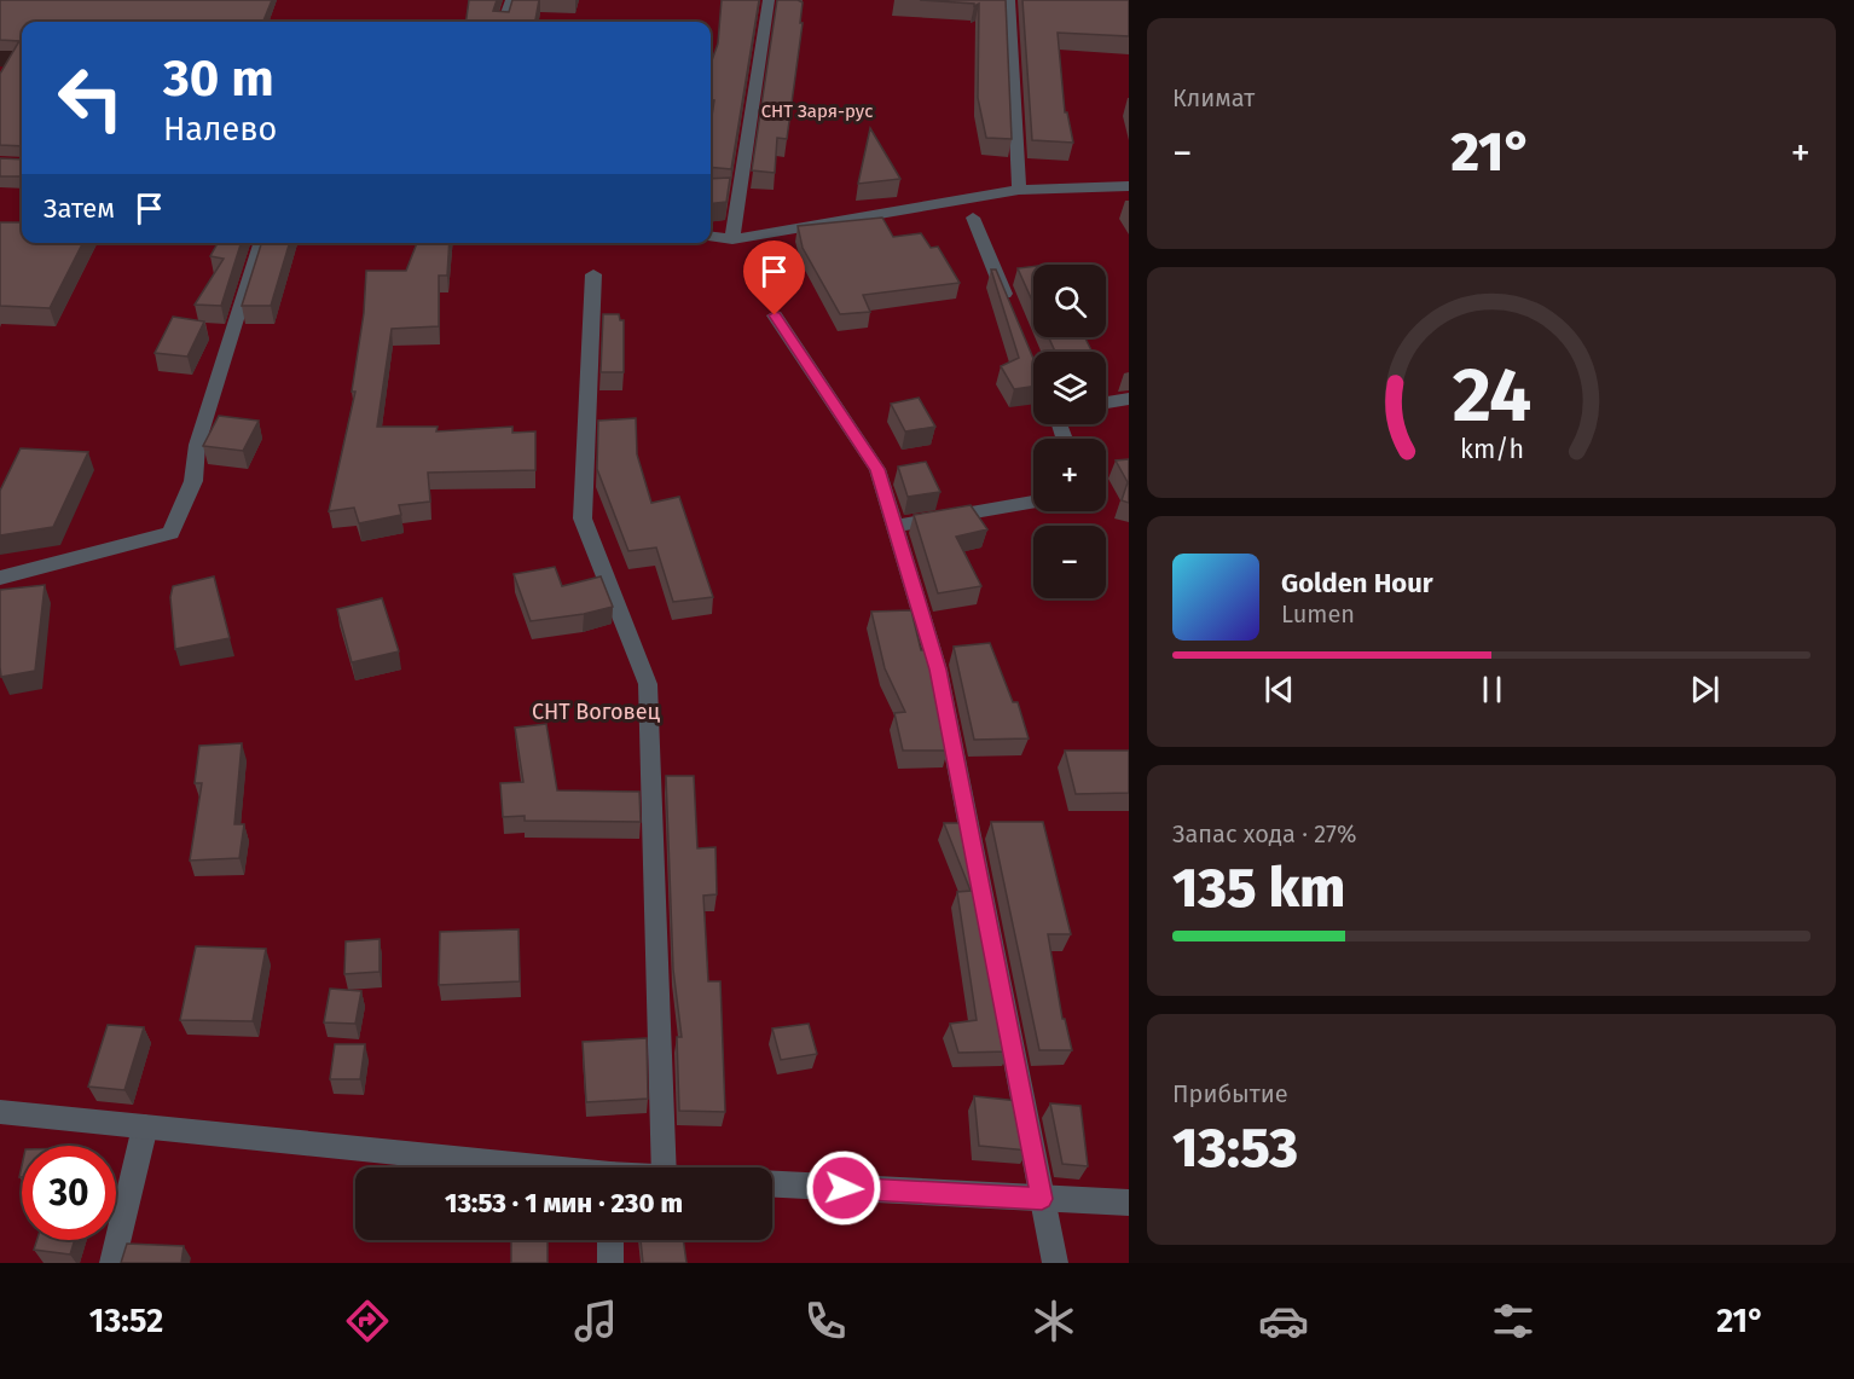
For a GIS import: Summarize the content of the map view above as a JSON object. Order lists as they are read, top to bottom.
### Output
{
  "parks": ["СНТ Заря-рус", "СНТ Воговец"],
  "page": {
    "tile": [
      "Климат",
      ["Запас хода · 27%", "135 km"],
      ["Прибытие", "13:53"]
    ],
    "turn": ["30 m", "Налево"],
    "heat": ["−", "21°", "+"],
    "then": "Затем",
    "map_buttons": ["+", "−"],
    "song": ["Golden Hour", "Lumen"],
    "limit": "30",
    "trip": "13:53 · 1 мин · 230 m",
    "tabs": ["13:52", "21°"],
    "gauge": ["24", "km/h"]
  }
}
